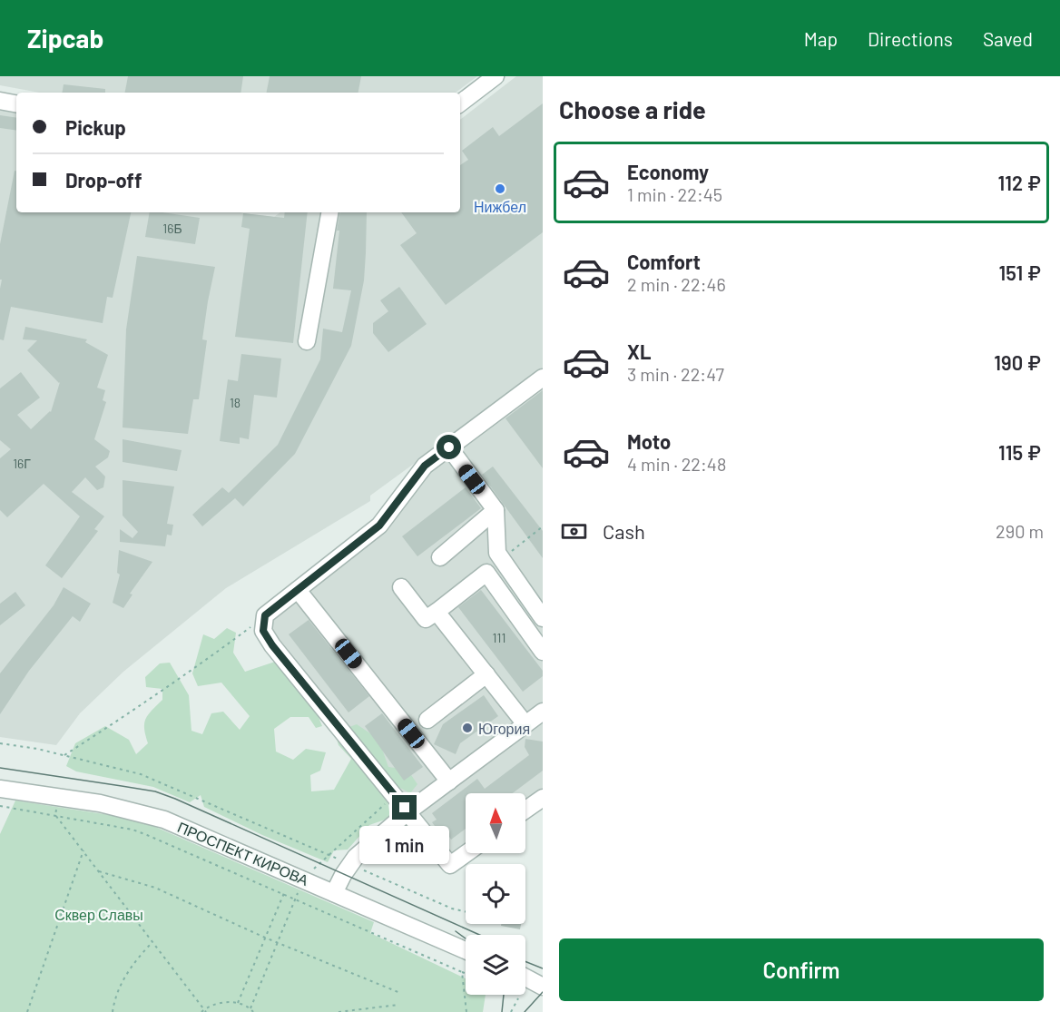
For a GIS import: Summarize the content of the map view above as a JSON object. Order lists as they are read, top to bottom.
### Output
{
  "streets": {
    "street": ["ПРОСПЕКТ КИРОВА"]
  },
  "parks": ["Сквер Славы"],
  "places": ["Нижбел", "Югория"],
  "house_numbers": [
    "16Б",
    "18",
    "16Г",
    "111"
  ],
  "north": "top",
  "page": {
    "header": "Zipcab",
    "nav": ["Map", "Directions", "Saved"],
    "heading": "Choose a ride",
    "banner": ["Pickup", "Drop-off"],
    "list": [
      {
        "name": "Economy",
        "note": "1 min · 22:45",
        "value": "112 ₽"
      },
      {
        "name": "Comfort",
        "note": "2 min · 22:46",
        "value": "151 ₽"
      },
      {
        "name": "XL",
        "note": "3 min · 22:47",
        "value": "190 ₽"
      },
      {
        "name": "Moto",
        "note": "4 min · 22:48",
        "value": "115 ₽"
      }
    ],
    "pay": ["Cash", "290 m"],
    "bubble": "1 min",
    "buttons": "Confirm"
  }
}
